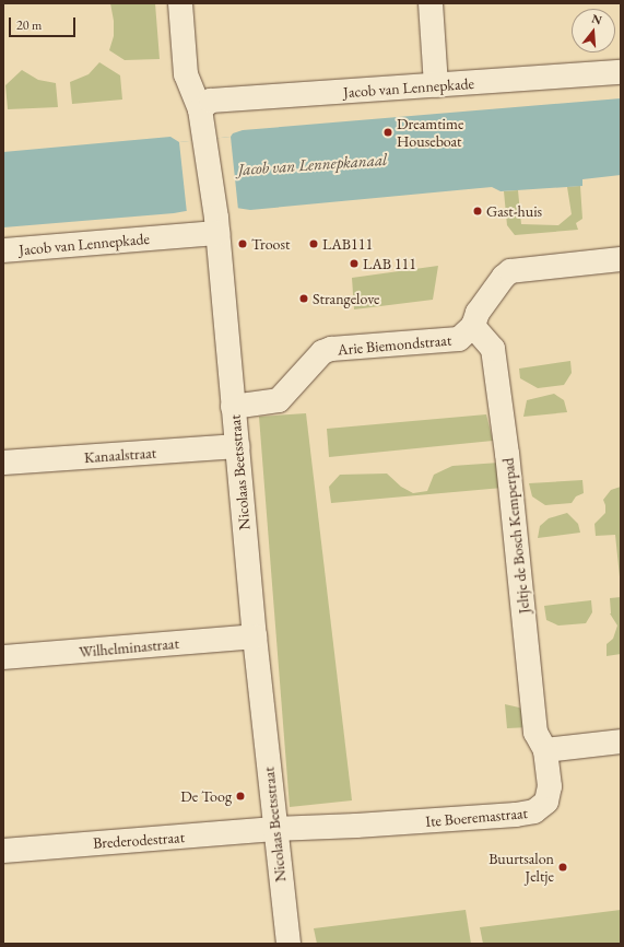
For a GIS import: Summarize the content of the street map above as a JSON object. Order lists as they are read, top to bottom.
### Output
{
  "streets": {
    "street": [
      "Jacob van Lennepkade",
      "Arie Biemondstraat",
      "Kanaalstraat",
      "Nicolaas Beetsstraat",
      "Jeltje de Bosch Kemperpad",
      "Wilhelminastraat",
      "Ite Boeremastraat",
      "Brederodestraat"
    ]
  },
  "crossings": [
    ["Jacob van Lennepkade", "Nicolaas Beetsstraat"],
    ["Arie Biemondstraat", "Nicolaas Beetsstraat"],
    ["Arie Biemondstraat", "Jeltje de Bosch Kemperpad"],
    ["Kanaalstraat", "Nicolaas Beetsstraat"],
    ["Nicolaas Beetsstraat", "Wilhelminastraat"],
    ["Nicolaas Beetsstraat", "Ite Boeremastraat"],
    ["Nicolaas Beetsstraat", "Brederodestraat"],
    ["Jeltje de Bosch Kemperpad", "Ite Boeremastraat"],
    ["Ite Boeremastraat", "Brederodestraat"]
  ],
  "water": ["Jacob van Lennepkanaal"],
  "places": [
    "Dreamtime Houseboat",
    "Gast-huis",
    "Troost",
    "LAB111",
    "LAB 111",
    "Strangelove",
    "De Toog",
    "Buurtsalon Jeltje"
  ],
  "scale_bar": "20 m",
  "north": "top"
}
